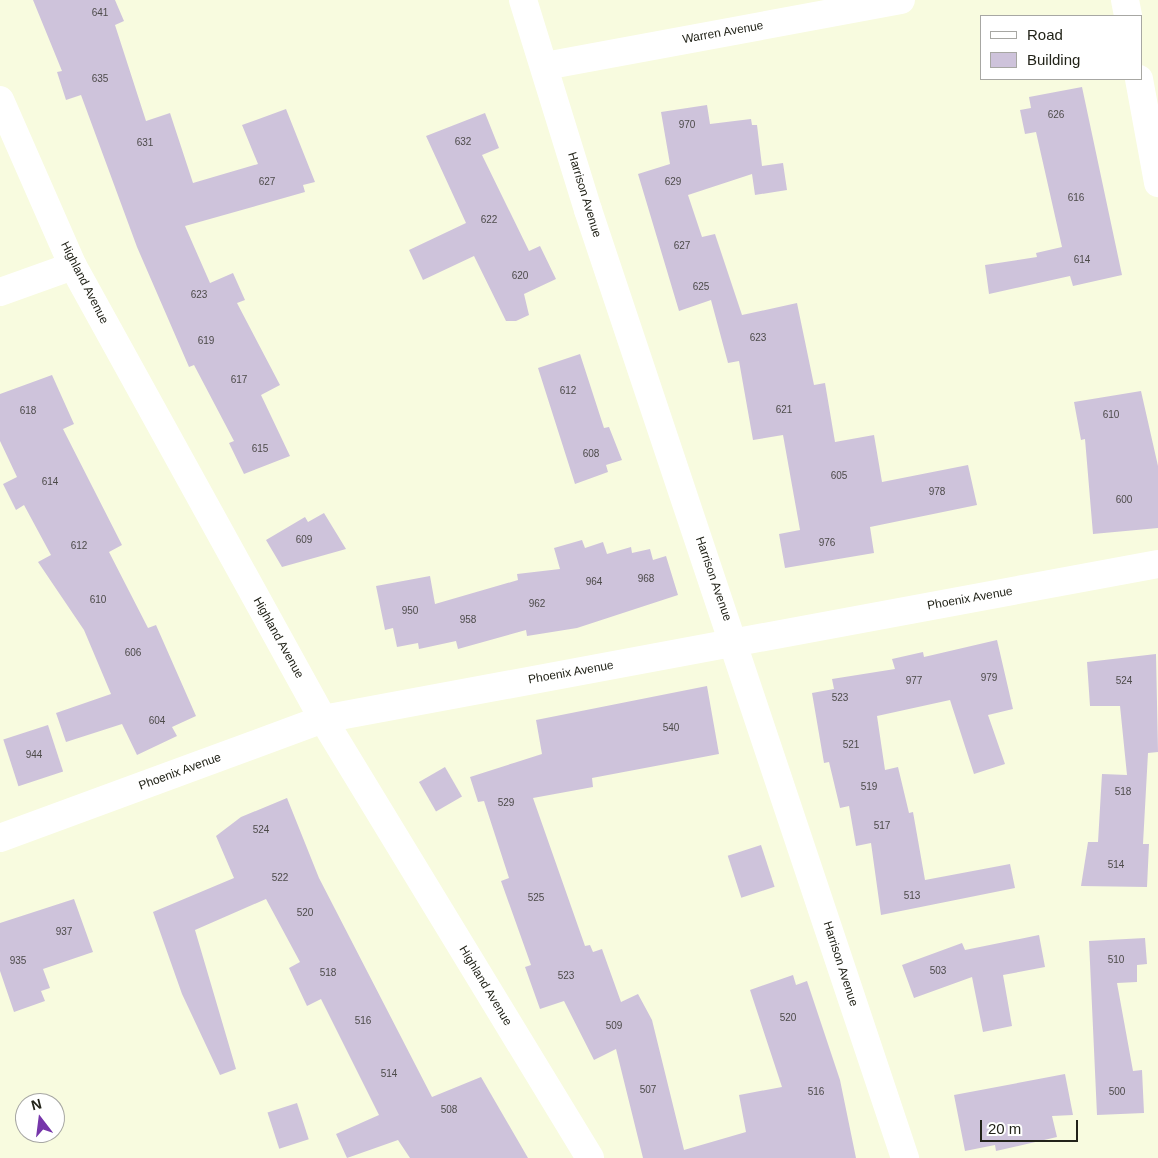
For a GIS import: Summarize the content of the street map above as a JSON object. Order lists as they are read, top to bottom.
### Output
{
  "streets": {
    "street": [
      "Warren Avenue",
      "Harrison Avenue",
      "Highland Avenue",
      "Phoenix Avenue"
    ]
  },
  "crossings": [
    ["Warren Avenue", "Harrison Avenue"],
    ["Harrison Avenue", "Phoenix Avenue"],
    ["Highland Avenue", "Phoenix Avenue"]
  ],
  "house_numbers": [
    "641",
    "635",
    "626",
    "970",
    "632",
    "631",
    "627",
    "629",
    "616",
    "622",
    "627",
    "614",
    "620",
    "625",
    "623",
    "623",
    "619",
    "617",
    "612",
    "621",
    "618",
    "610",
    "615",
    "608",
    "605",
    "614",
    "978",
    "600",
    "609",
    "976",
    "612",
    "968",
    "964",
    "610",
    "962",
    "950",
    "958",
    "606",
    "979",
    "977",
    "524",
    "523",
    "604",
    "540",
    "521",
    "944",
    "519",
    "518",
    "529",
    "517",
    "524",
    "514",
    "522",
    "513",
    "525",
    "520",
    "937",
    "510",
    "935",
    "503",
    "518",
    "523",
    "520",
    "516",
    "509",
    "514",
    "507",
    "516",
    "500",
    "508"
  ],
  "legend": ["Road", "Building"],
  "scale_bar": "20 m",
  "north": "top"
}
